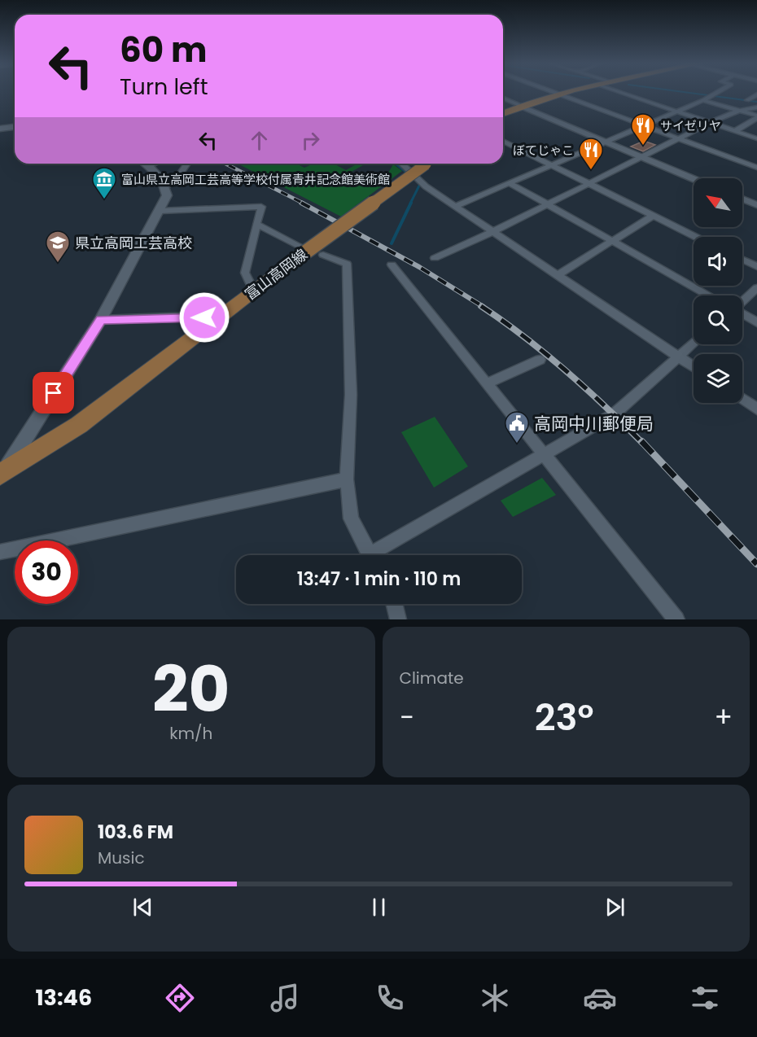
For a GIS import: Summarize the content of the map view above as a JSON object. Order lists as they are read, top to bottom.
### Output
{
  "streets": {
    "main road": ["富山高岡線"]
  },
  "places": {
    "restaurant": ["サイゼリヤ", "ぼてじゃこ"],
    "museum": ["富山県立高岡工芸高等学校付属青井記念館美術館"],
    "school or university": ["県立高岡工芸高校"],
    "public building": ["高岡中川郵便局"]
  },
  "north": "top left",
  "page": {
    "turn": ["60 m", "Turn left"],
    "limit": "30",
    "trip": "13:47 · 1 min · 110 m",
    "tile": [
      ["20", "km/h"],
      "Climate"
    ],
    "heat": ["−", "23°", "+"],
    "song": ["103.6 FM", "Music"],
    "tabs": "13:46"
  }
}
